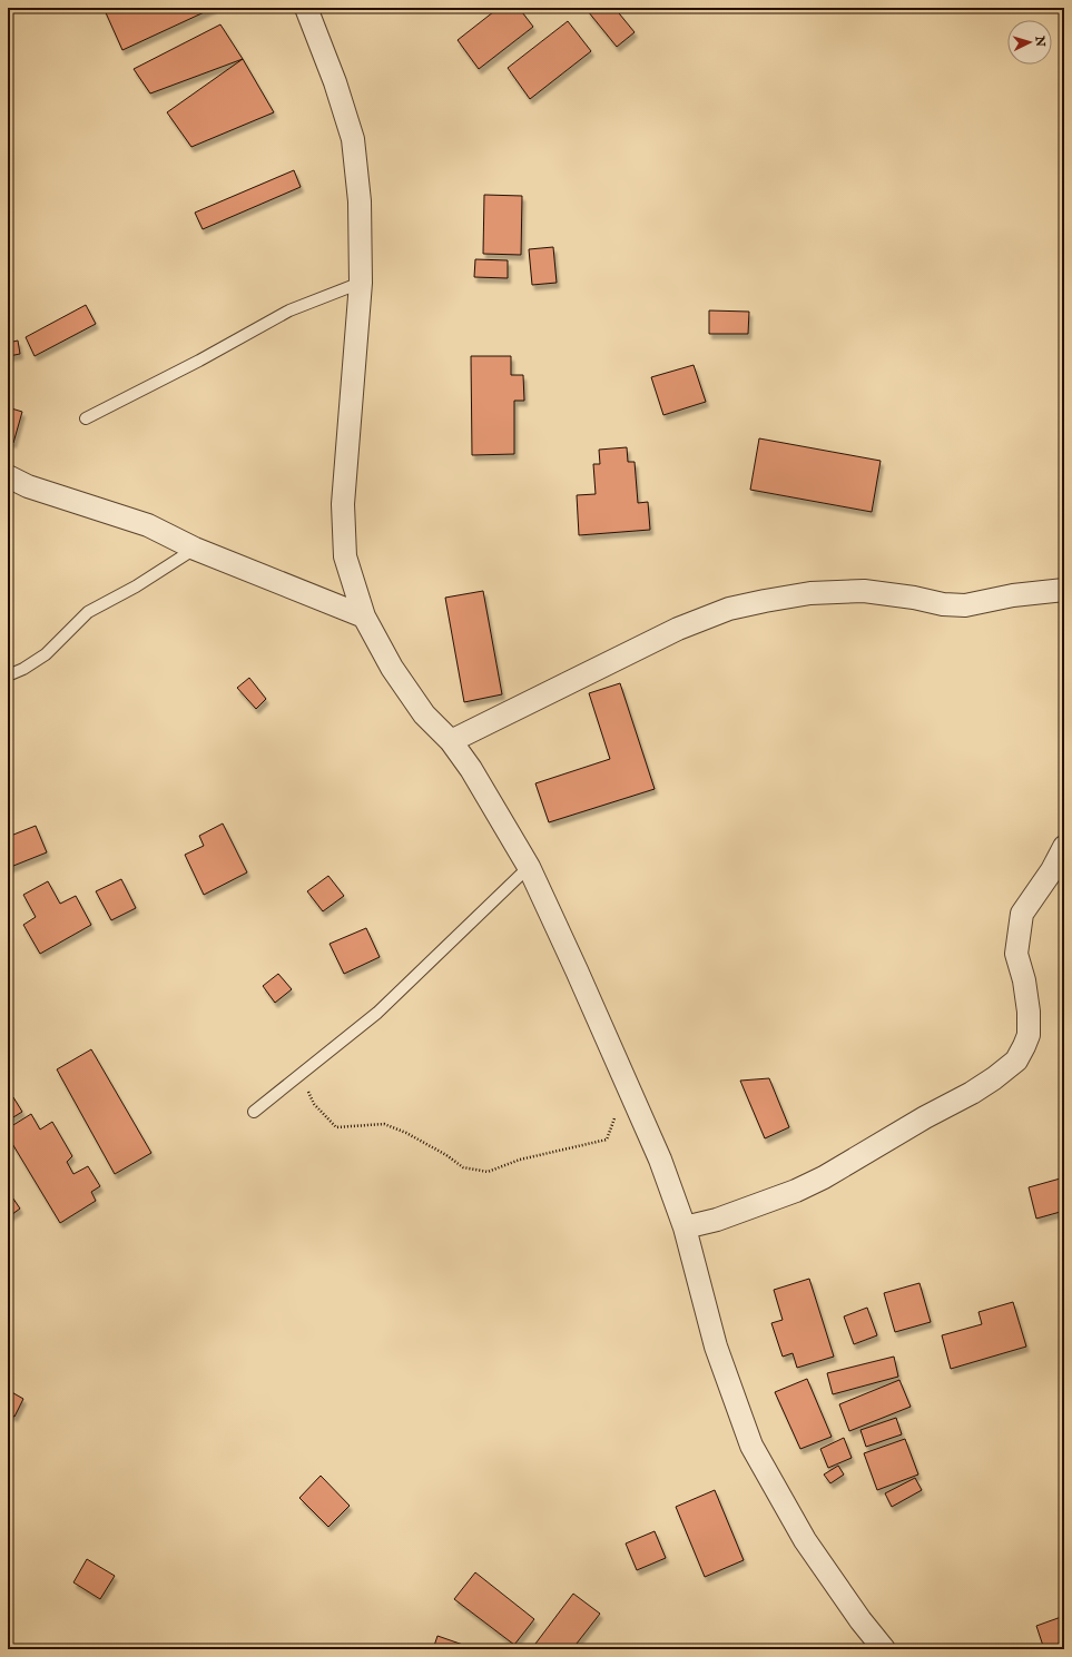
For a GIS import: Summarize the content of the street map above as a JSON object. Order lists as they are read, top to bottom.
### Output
{
  "north": "right"
}
